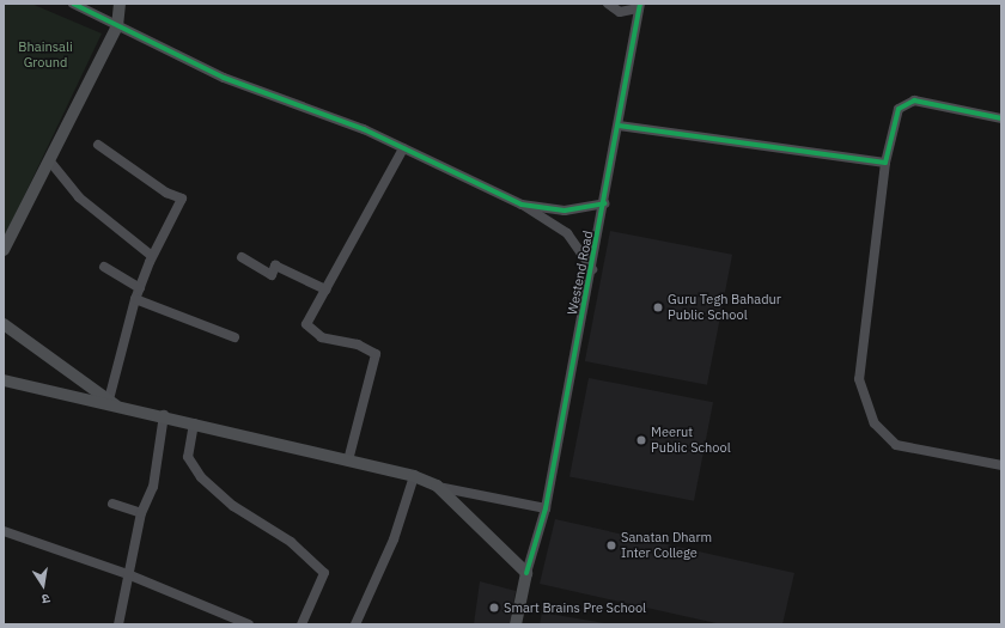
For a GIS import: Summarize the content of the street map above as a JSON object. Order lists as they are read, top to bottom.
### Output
{
  "streets": {
    "main road": ["Westend Road"]
  },
  "parks": ["Bhainsali Ground"],
  "places": [
    "Guru Tegh Bahadur Public School",
    "Meerut Public School",
    "Sanatan Dharm Inter College",
    "Smart Brains Pre School"
  ],
  "north": "bottom"
}
